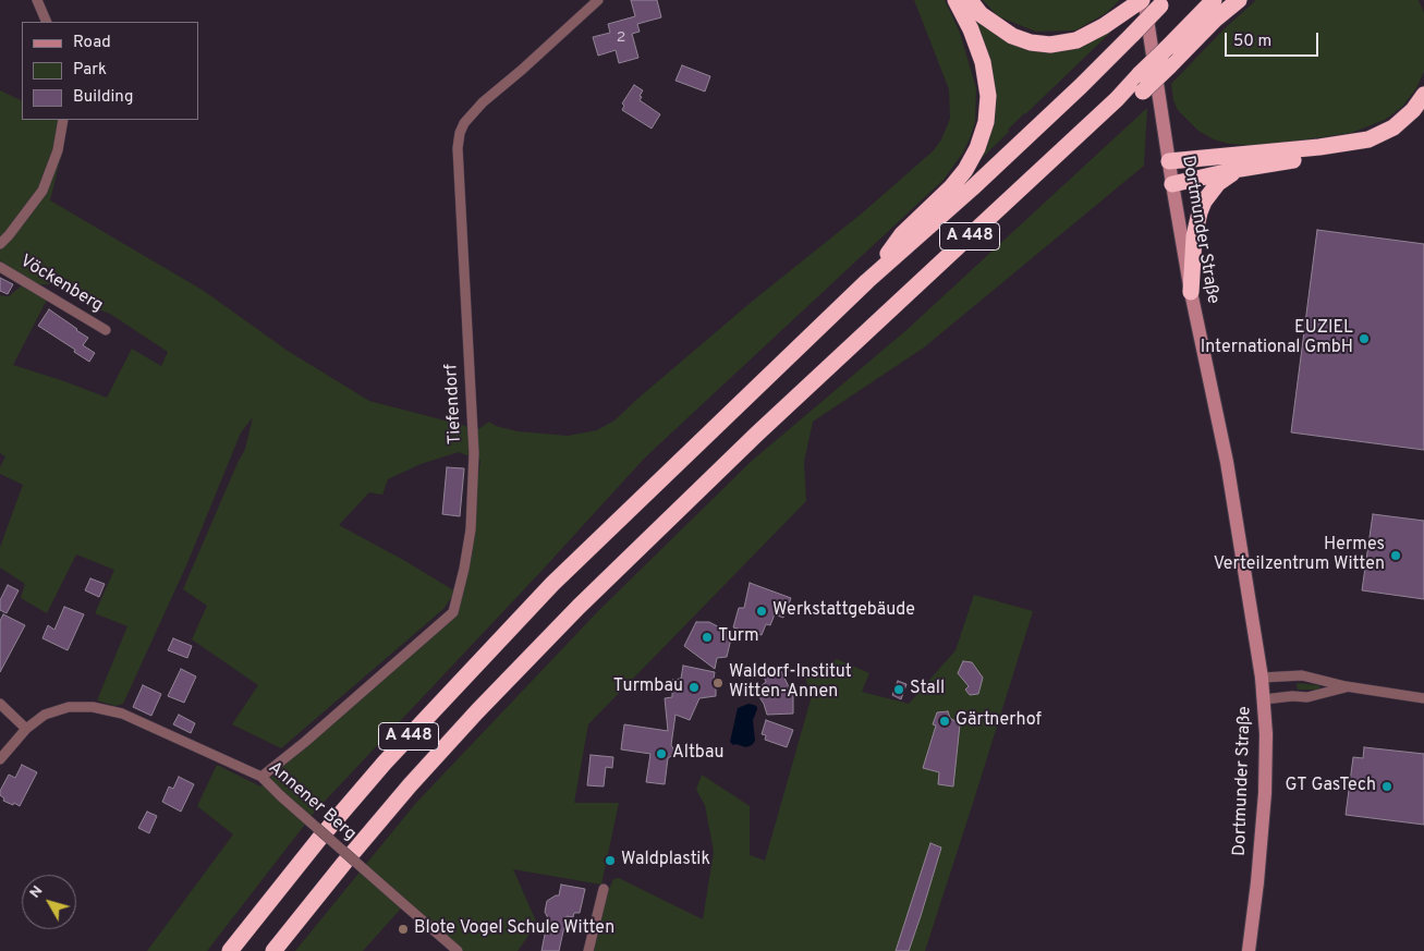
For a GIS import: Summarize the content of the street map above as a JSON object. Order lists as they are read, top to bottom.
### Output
{
  "streets": {
    "highway": ["A 448"],
    "main road": ["Dortmunder Straße"],
    "street": ["Vöckenberg", "Tiefendorf", "Annener Berg"]
  },
  "crossings": [
    ["Tiefendorf", "Annener Berg"]
  ],
  "places": [
    "EUZIEL International GmbH",
    "Hermes Verteilzentrum Witten",
    "Werkstattgebäude",
    "Turm",
    "Waldorf-Institut Witten-Annen",
    "Turmbau",
    "Stall",
    "Gärtnerhof",
    "Altbau",
    "GT GasTech",
    "Waldplastik",
    "Blote Vogel Schule Witten"
  ],
  "house_numbers": ["2"],
  "legend": ["Road", "Park", "Building"],
  "scale_bar": "50 m",
  "north": "top left"
}
